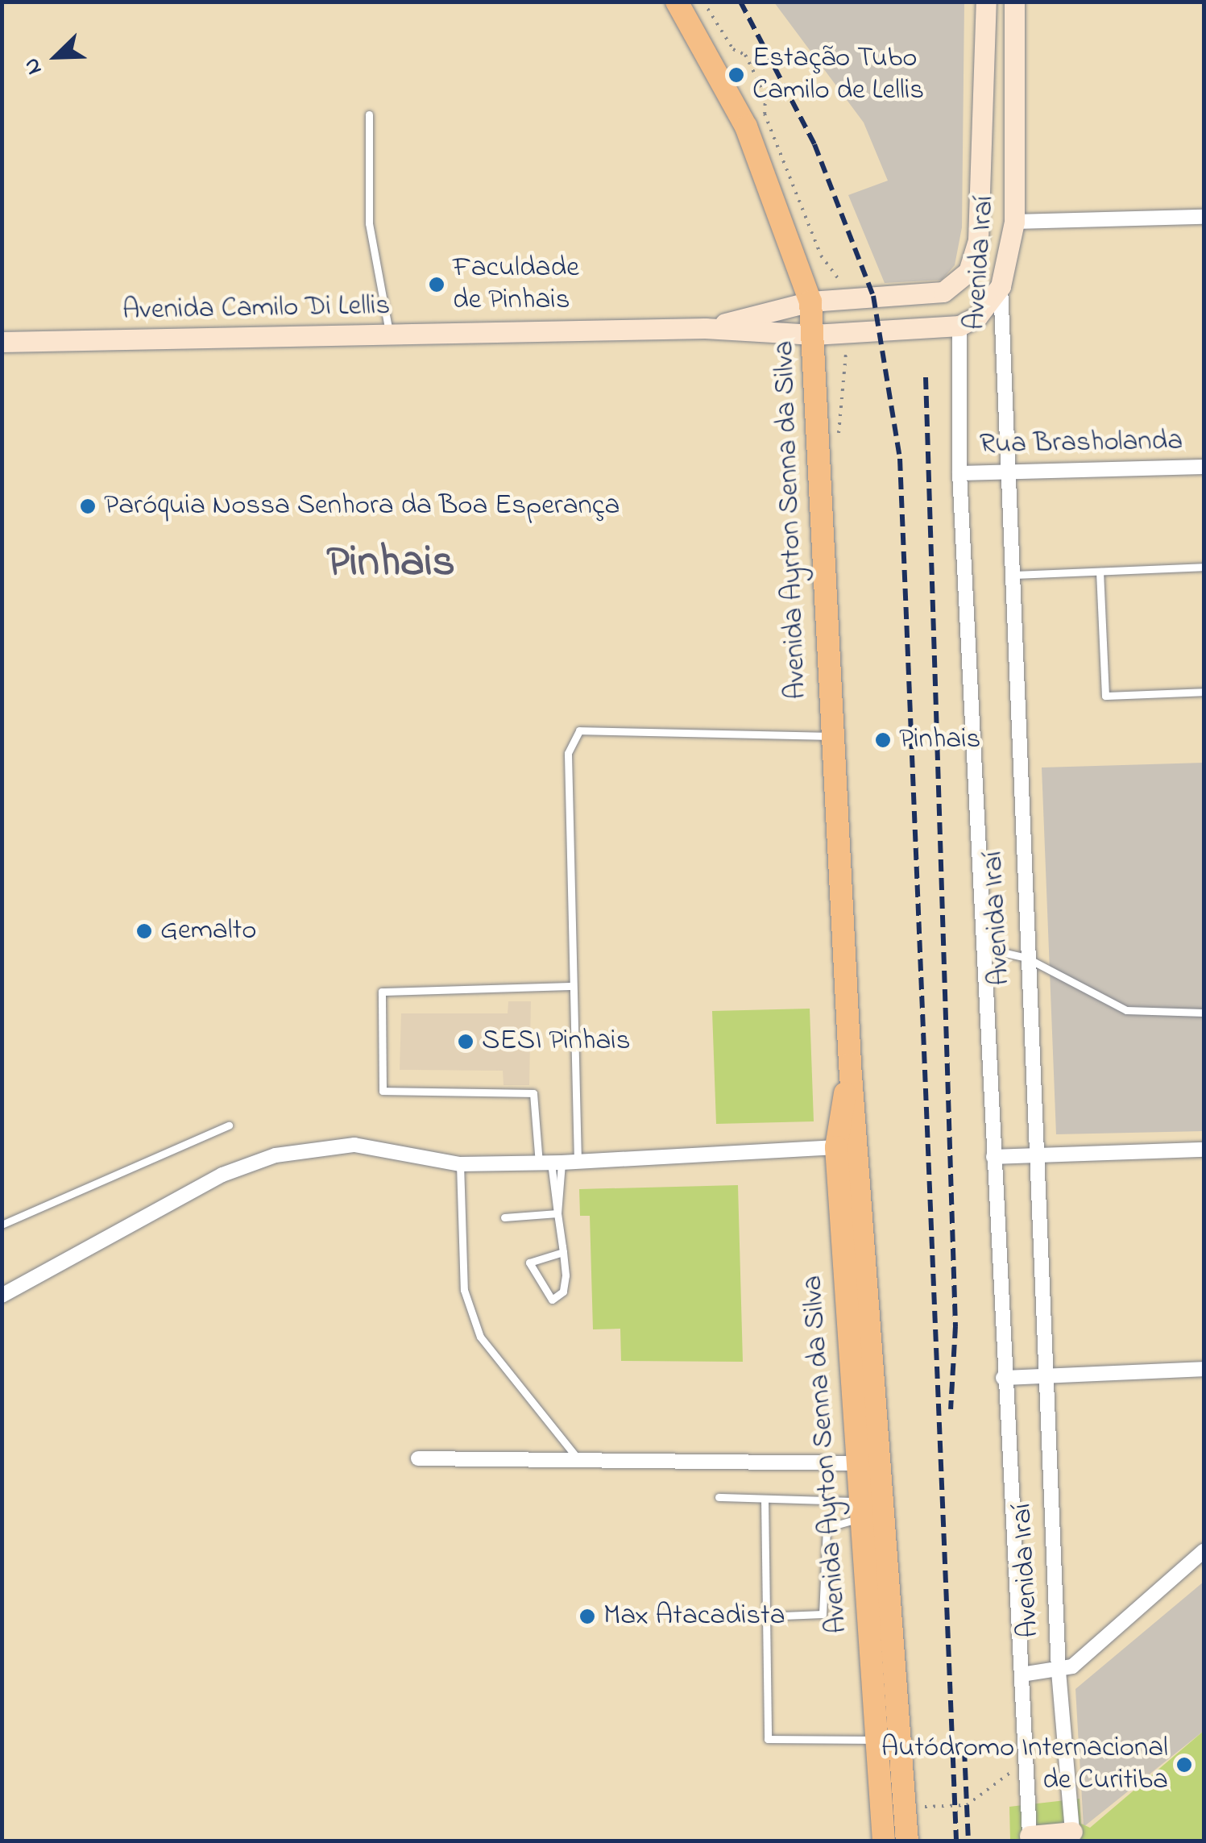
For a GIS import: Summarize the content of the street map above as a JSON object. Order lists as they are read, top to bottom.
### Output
{
  "streets": {
    "main road": ["Avenida Iraí", "Avenida Camilo Di Lellis", "Avenida Ayrton Senna da Silva"],
    "street": ["Rua Brasholanda"]
  },
  "crossings": [
    ["Avenida Iraí", "Avenida Camilo Di Lellis"],
    ["Avenida Iraí", "Rua Brasholanda"],
    ["Avenida Camilo Di Lellis", "Avenida Ayrton Senna da Silva"]
  ],
  "districts": ["Pinhais"],
  "places": [
    "Estação Tubo Camilo de Lellis",
    "Faculdade de Pinhais",
    "Paróquia Nossa Senhora da Boa Esperança",
    "Pinhais",
    "Gemalto",
    "SESI Pinhais",
    "Max Atacadista",
    "Autódromo Internacional de Curitiba"
  ],
  "north": "bottom left"
}
